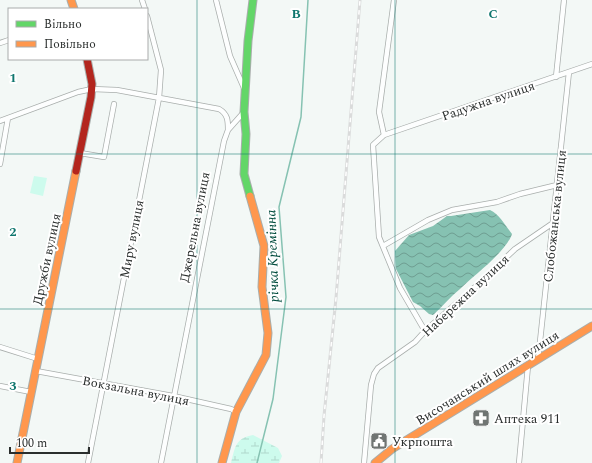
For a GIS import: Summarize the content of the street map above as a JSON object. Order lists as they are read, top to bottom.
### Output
{
  "streets": {
    "street": [
      "Радужна вулиця",
      "Слобожанська вулиця",
      "Джерельна вулиця",
      "Миру вулиця",
      "Дружби вулиця",
      "Набережна вулиця",
      "Височанський шлях вулиця",
      "Вокзальна вулиця"
    ]
  },
  "crossings": [
    ["Радужна вулиця", "Слобожанська вулиця"],
    ["Слобожанська вулиця", "Набережна вулиця"],
    ["Слобожанська вулиця", "Височанський шлях вулиця"],
    ["Джерельна вулиця", "Вокзальна вулиця"],
    ["Миру вулиця", "Вокзальна вулиця"],
    ["Дружби вулиця", "Вокзальна вулиця"]
  ],
  "water": ["річка Кремінна"],
  "places": {
    "pharmacy": ["Аптека 911"],
    "public building": ["Укрпошта"]
  },
  "legend": ["Вільно", "Повільно"],
  "scale_bar": "100 m",
  "grid": {
    "columns": ["B", "C"],
    "rows": ["1", "2", "3"]
  }
}
